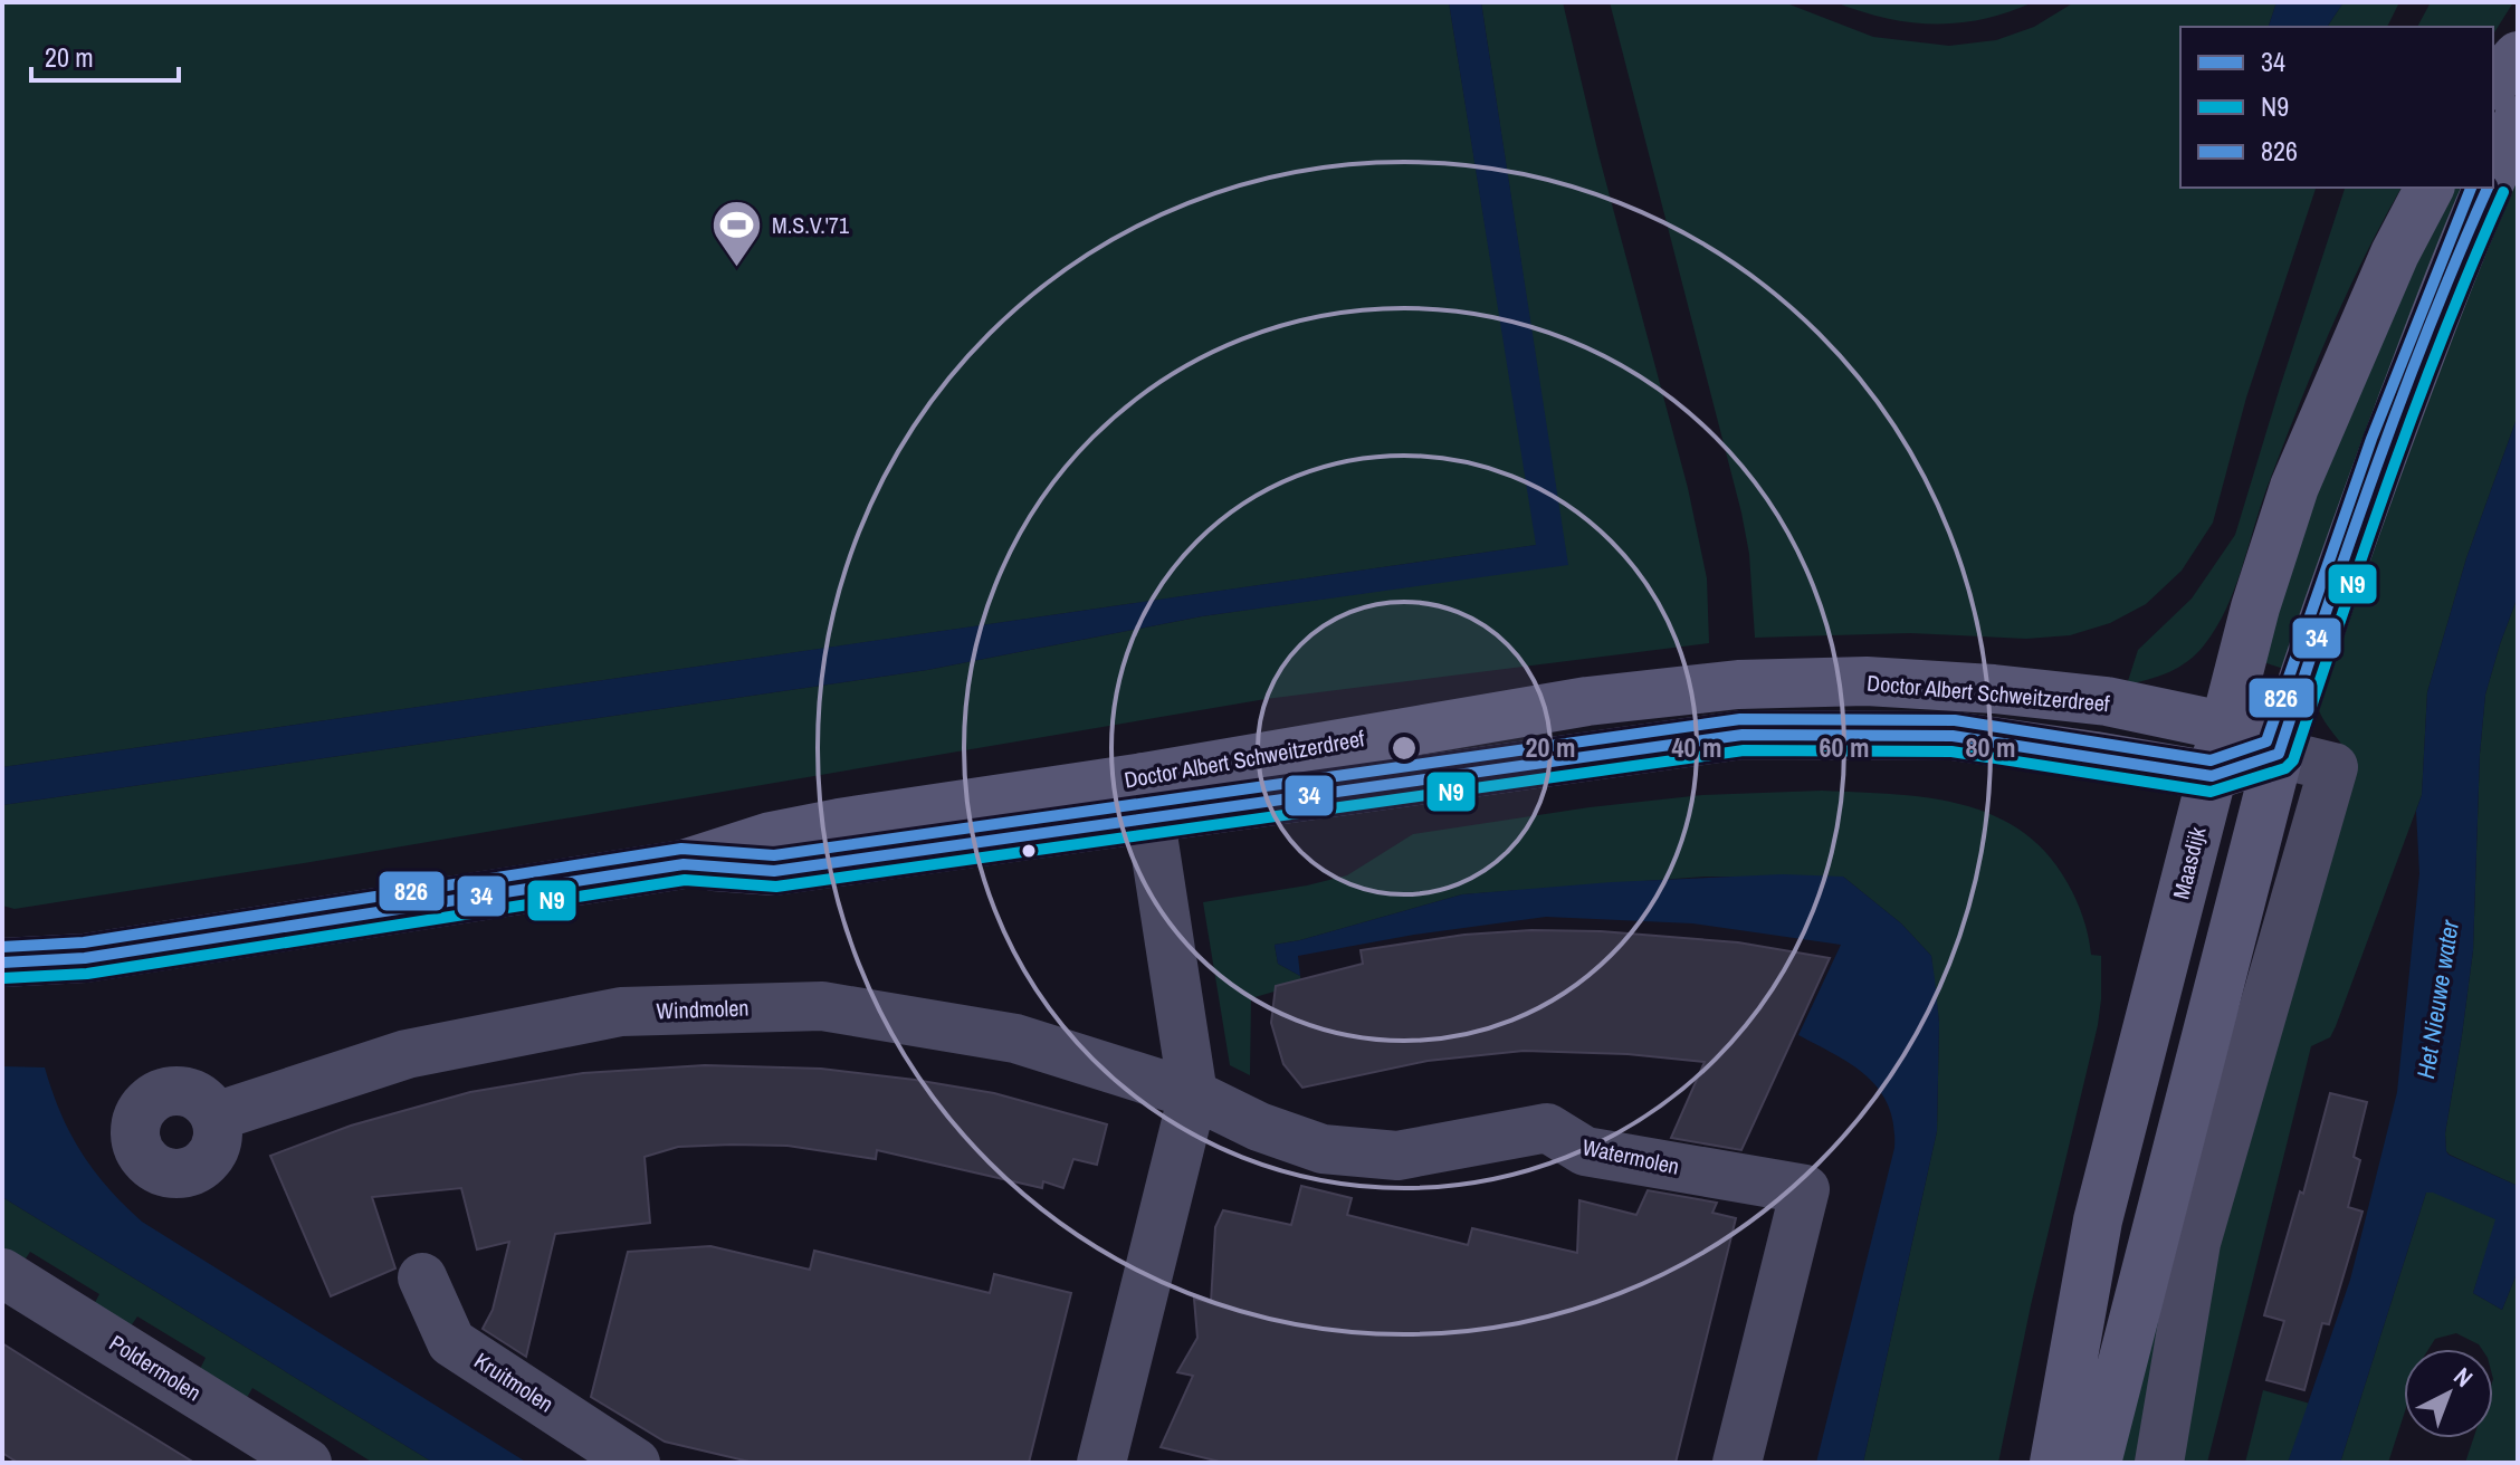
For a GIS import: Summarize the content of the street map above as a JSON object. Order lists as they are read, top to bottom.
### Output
{
  "streets": {
    "street": [
      "Doctor Albert Schweitzerdreef",
      "Maasdijk",
      "Windmolen",
      "Watermolen",
      "Poldermolen",
      "Kruitmolen"
    ]
  },
  "crossings": [
    ["Doctor Albert Schweitzerdreef", "Maasdijk"],
    ["Windmolen", "Watermolen"]
  ],
  "water": ["Het Nieuwe water"],
  "places": {
    "sports": ["M.S.V.'71"]
  },
  "lines": ["transit line 34", "transit line 826", "transit line N9"],
  "legend": ["34", "N9", "826"],
  "scale_bar": "20 m",
  "north": "top right",
  "rings": [
    "20 m",
    "40 m",
    "60 m",
    "80 m"
  ]
}
